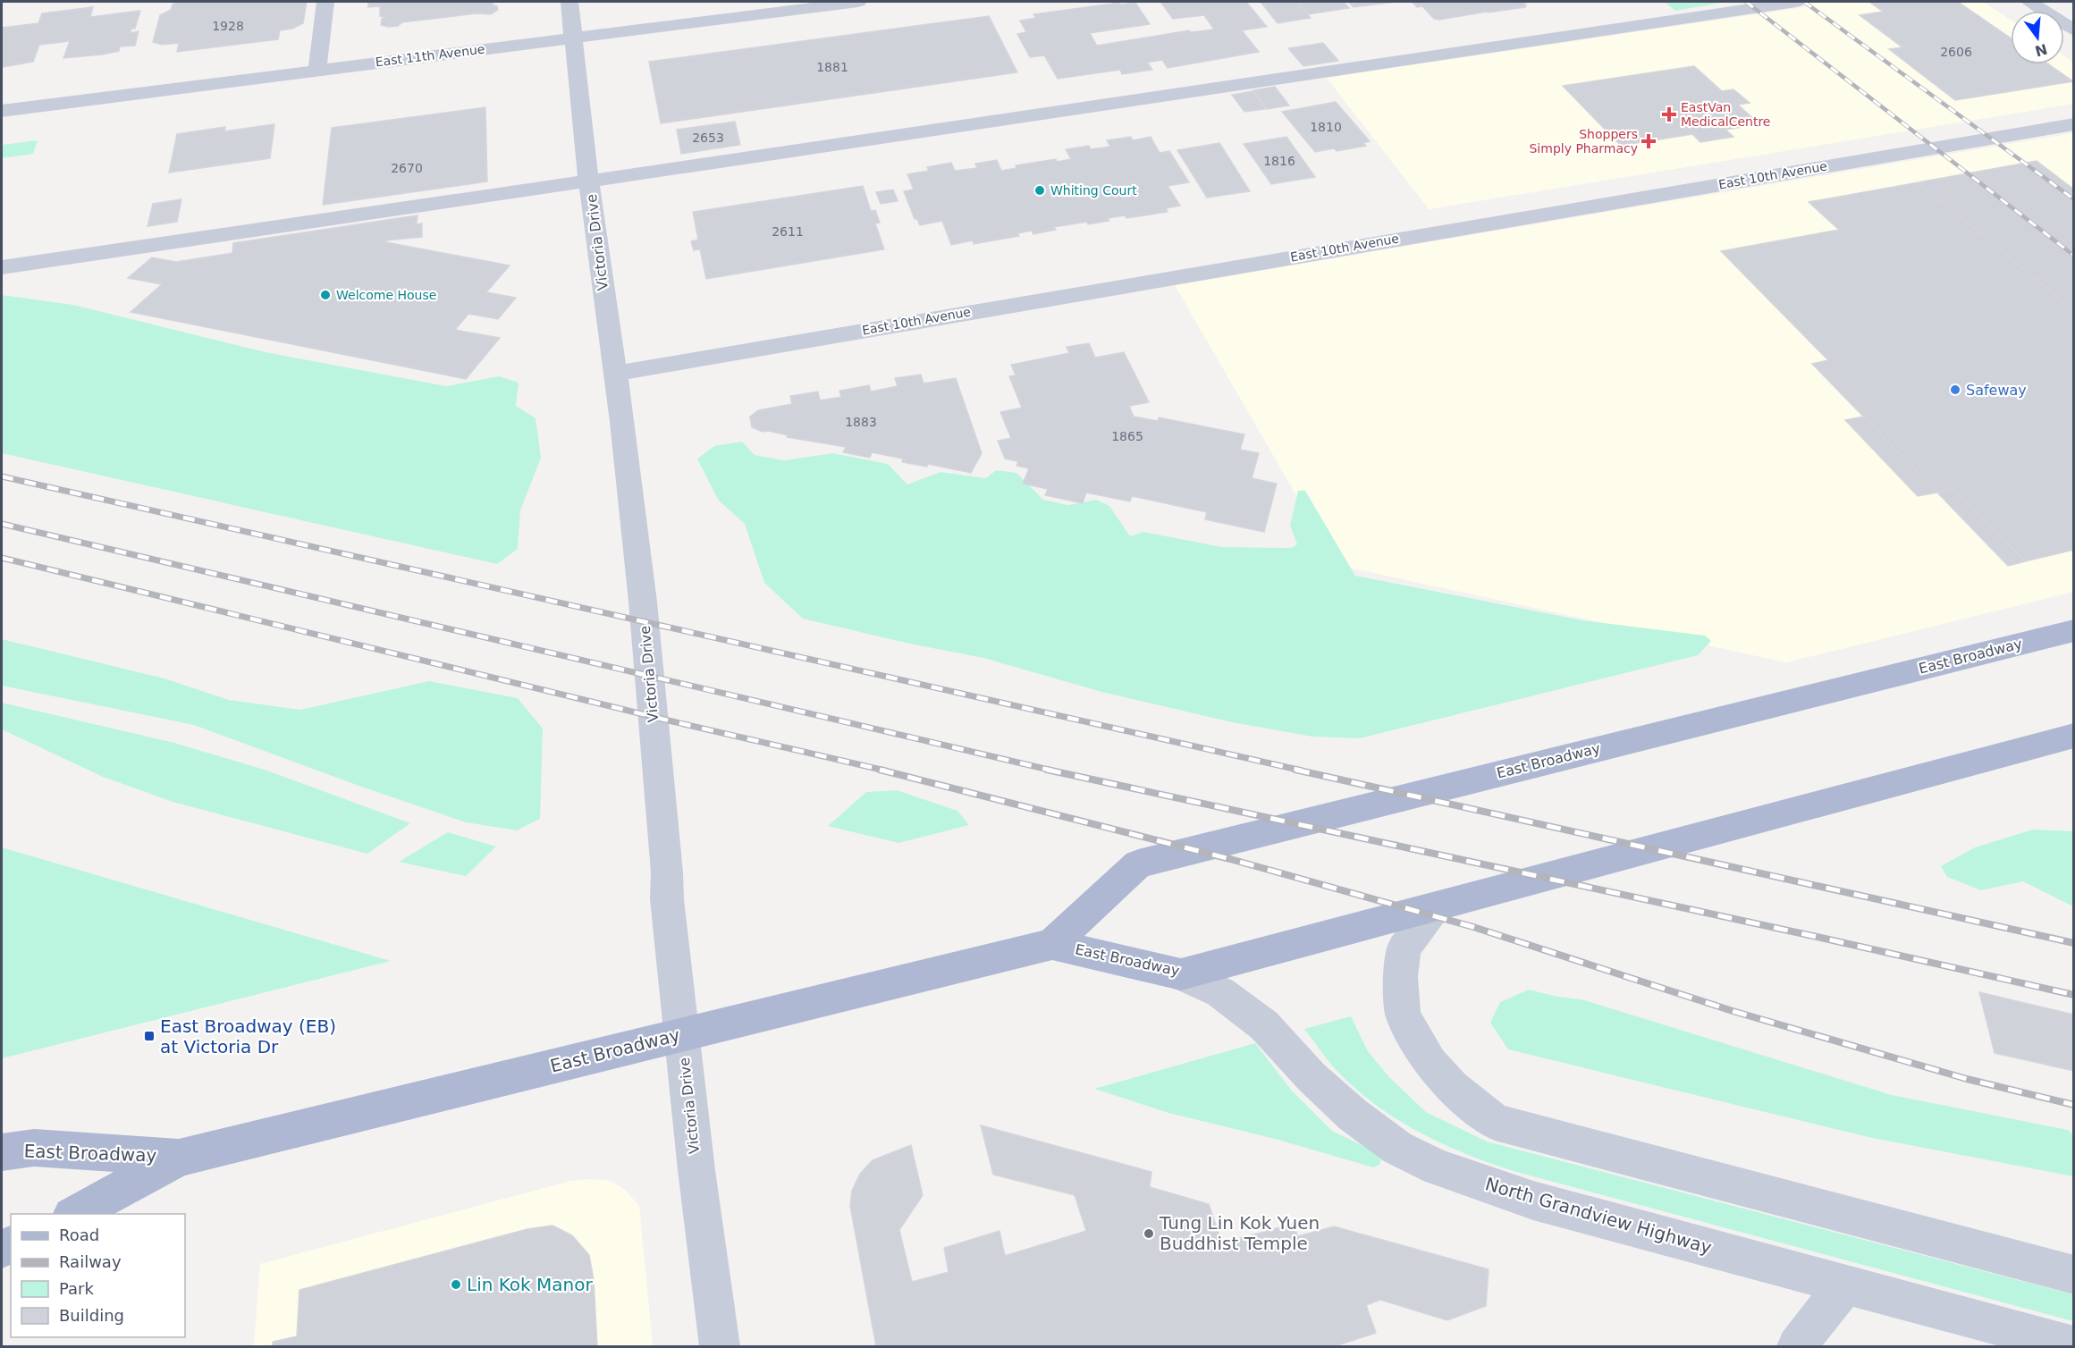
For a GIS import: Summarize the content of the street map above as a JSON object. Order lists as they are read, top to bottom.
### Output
{
  "streets": {
    "main road": ["East Broadway"],
    "street": [
      "East 11th Avenue",
      "East 10th Avenue",
      "Victoria Drive",
      "North Grandview Highway"
    ]
  },
  "crossings": [
    ["East 11th Avenue", "Victoria Drive"],
    ["East 10th Avenue", "Victoria Drive"],
    ["Victoria Drive", "East Broadway"],
    ["East Broadway", "North Grandview Highway"]
  ],
  "places": {
    "health": ["EastVan MedicalCentre", "Shoppers Simply Pharmacy"],
    "other": [
      "Whiting Court",
      "Welcome House",
      "Safeway",
      "Tung Lin Kok Yuen Buddhist Temple",
      "Lin Kok Manor"
    ],
    "transit": ["East Broadway (EB) at Victoria Dr"]
  },
  "house_numbers": [
    "1928",
    "2606",
    "1881",
    "1810",
    "2653",
    "1816",
    "2670",
    "2611",
    "1883",
    "1865"
  ],
  "legend": [
    "Road",
    "Railway",
    "Park",
    "Building"
  ],
  "north": "bottom"
}
